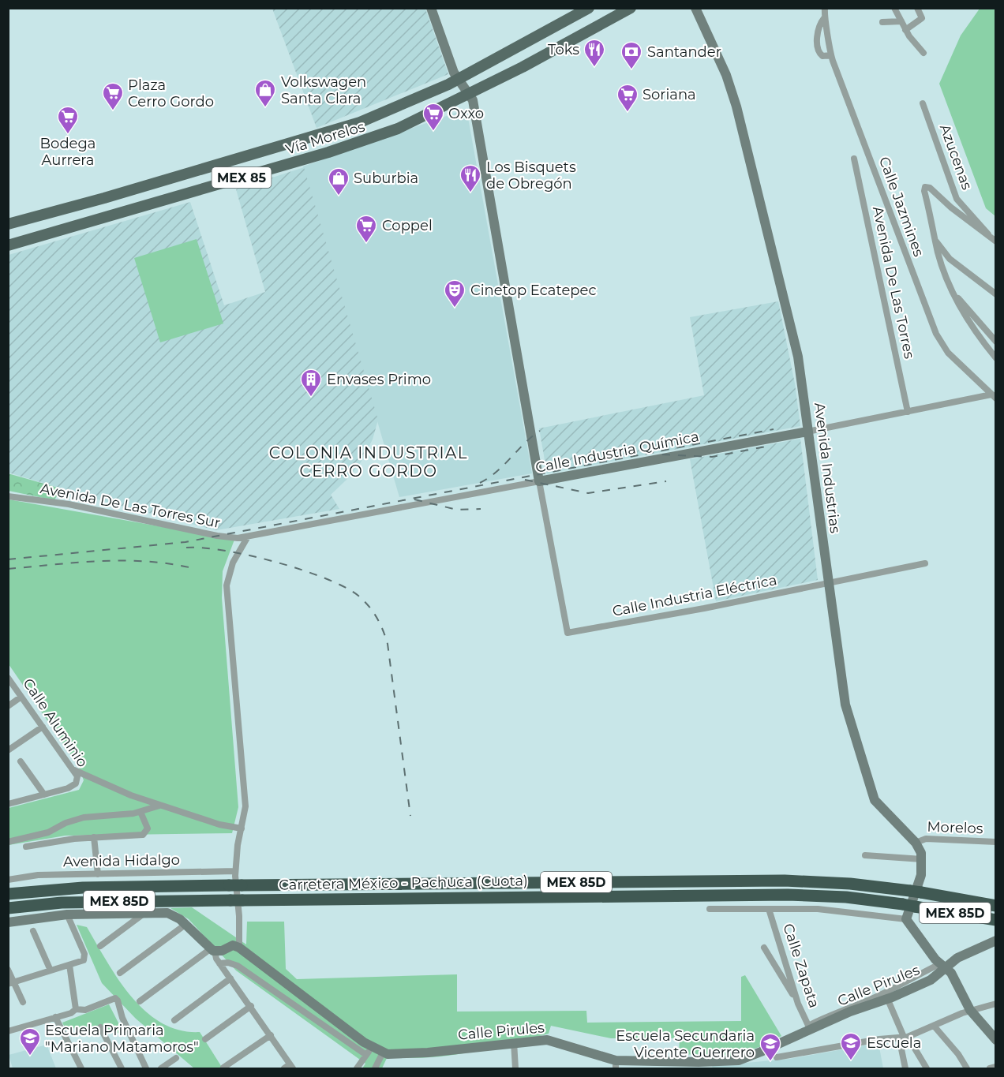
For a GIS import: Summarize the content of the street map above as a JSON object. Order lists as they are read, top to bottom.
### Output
{
  "streets": {
    "highway": ["MEX 85D", "Carretera México - Pachuca (Cuota)"],
    "main road": ["Vía Morelos", "MEX 85"],
    "street": [
      "Azucenas",
      "Calle Jazmines",
      "Avenida De Las Torres",
      "Calle Industria Química",
      "Avenida Industrias",
      "Avenida De Las Torres Sur",
      "Calle Industria Eléctrica",
      "Calle Aluminio",
      "Morelos",
      "Avenida Hidalgo",
      "Calle Zapata",
      "Calle Pirules"
    ]
  },
  "crossings": [
    ["Calle Jazmines", "Calle Industria Química"],
    ["Avenida De Las Torres", "Calle Industria Química"],
    ["Calle Industria Química", "Avenida Industrias"],
    ["Calle Industria Química", "Avenida De Las Torres Sur"],
    ["Calle Industria Química", "Calle Industria Eléctrica"],
    ["Avenida Industrias", "Calle Industria Eléctrica"],
    ["Avenida Industrias", "Morelos"],
    ["Calle Zapata", "Calle Pirules"]
  ],
  "districts": ["COLONIA INDUSTRIAL CERRO GORDO"],
  "places": {
    "restaurant": ["Toks", "Los Bisquets de Obregón"],
    "bank": ["Santander"],
    "shop": ["Volkswagen Santa Clara", "Suburbia"],
    "supermarket": [
      "Plaza Cerro Gordo",
      "Soriana",
      "Oxxo",
      "Bodega Aurrera",
      "Coppel"
    ],
    "theatre": ["Cinetop Ecatepec"],
    "building": ["Envases Primo"],
    "school or university": ["Escuela Primaria \"Mariano Matamoros\"", "Escuela", "Escuela Secundaria Vicente Guerrero"]
  }
}
